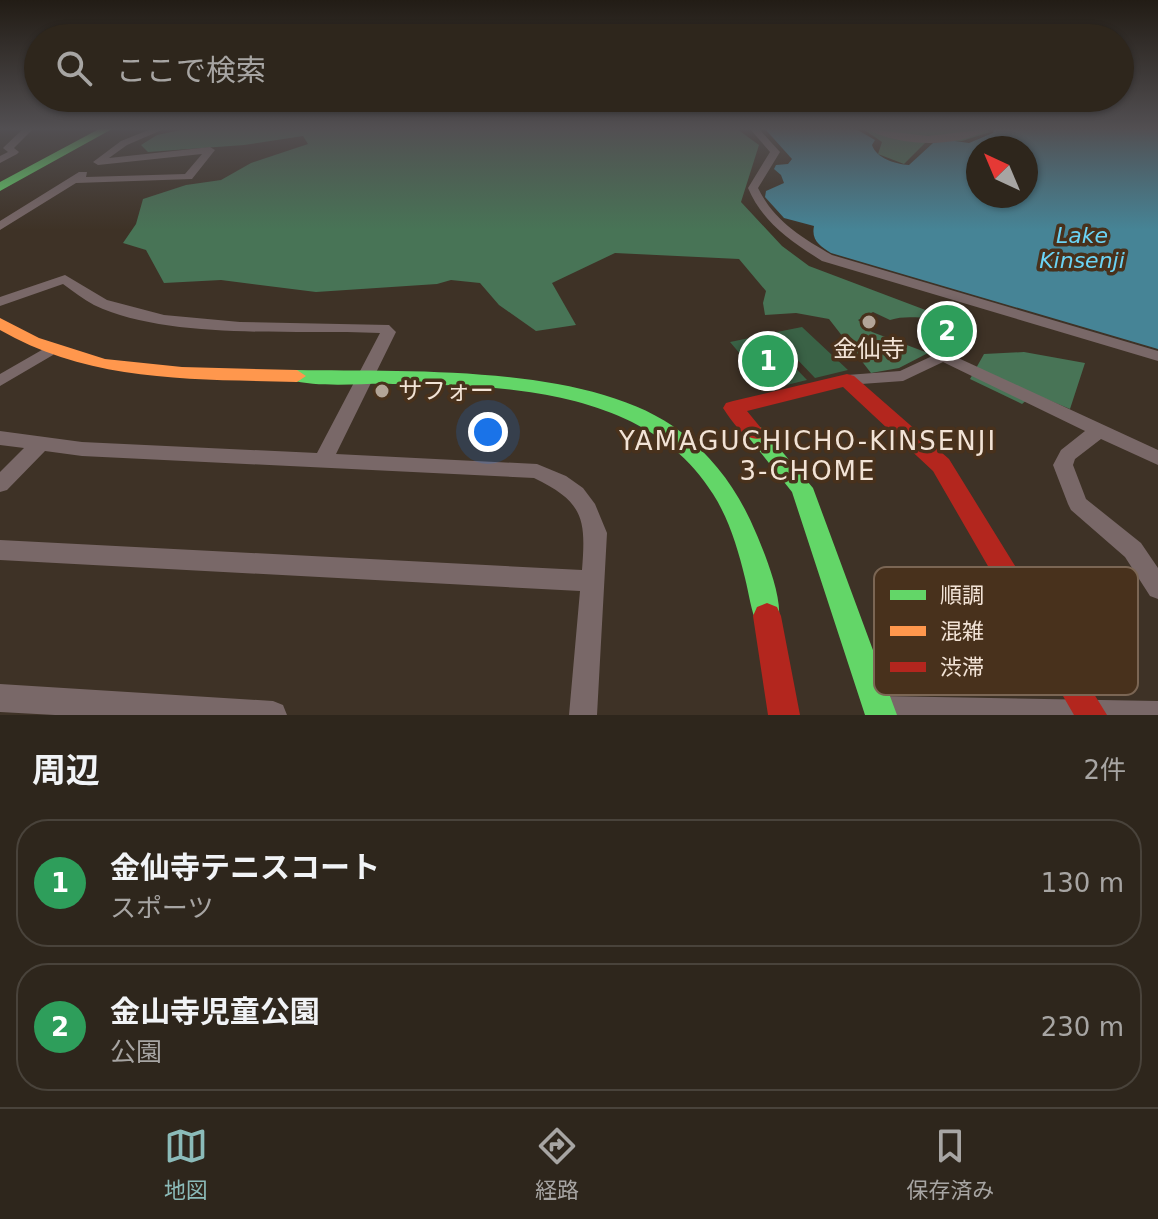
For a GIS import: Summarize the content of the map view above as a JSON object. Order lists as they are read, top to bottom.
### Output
{
  "districts": ["YAMAGUCHICHO-KINSENJI 3-CHOME"],
  "water": ["Lake Kinsenji"],
  "places": ["金仙寺", "サフォー"],
  "legend": ["順調", "混雑", "渋滞"],
  "north": "top left",
  "page": {
    "search": "ここで検索",
    "pins": ["2", "1"],
    "heading": ["周辺", "2件"],
    "list": [
      {
        "mark": "1",
        "name": "金仙寺テニスコート",
        "note": "スポーツ",
        "value": "130 m"
      },
      {
        "mark": "2",
        "name": "金山寺児童公園",
        "note": "公園",
        "value": "230 m"
      }
    ],
    "nav": ["地図", "経路", "保存済み"]
  }
}
